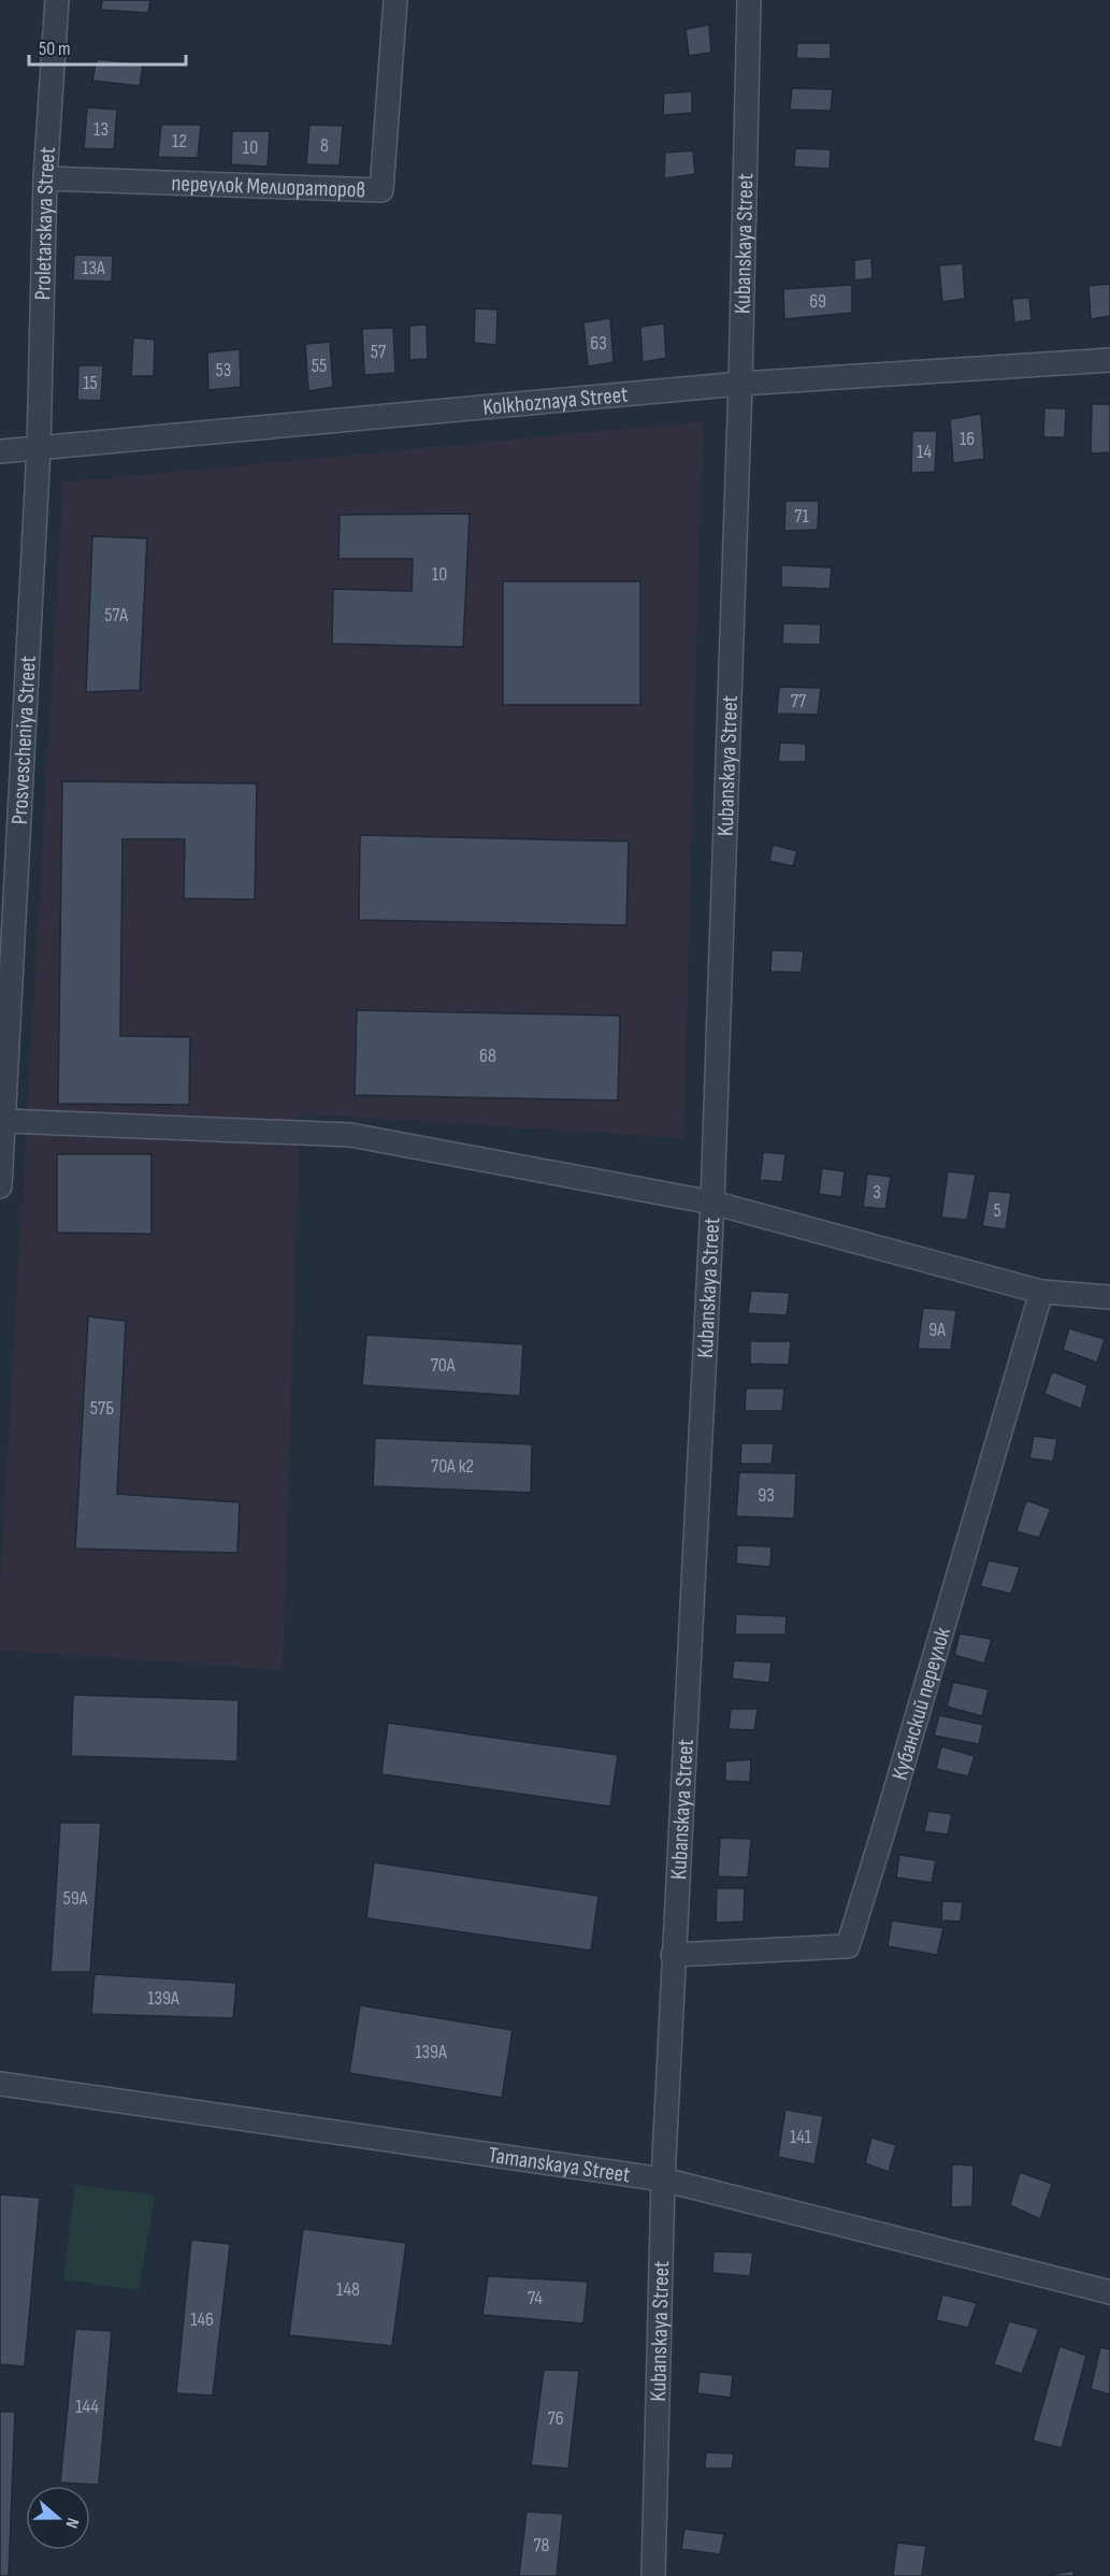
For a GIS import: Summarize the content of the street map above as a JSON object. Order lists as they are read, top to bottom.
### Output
{
  "streets": {
    "street": [
      "переулок Мелиораторов",
      "Proletarskaya Street",
      "Kubanskaya Street",
      "Kolkhoznaya Street",
      "Prosvescheniya Street",
      "Кубанский переулок",
      "Tamanskaya Street"
    ]
  },
  "crossings": [
    ["переулок Мелиораторов", "Proletarskaya Street"],
    ["Proletarskaya Street", "Kolkhoznaya Street"],
    ["Proletarskaya Street", "Prosvescheniya Street"],
    ["Kubanskaya Street", "Kolkhoznaya Street"],
    ["Kubanskaya Street", "Кубанский переулок"],
    ["Kubanskaya Street", "Tamanskaya Street"],
    ["Kolkhoznaya Street", "Prosvescheniya Street"]
  ],
  "house_numbers": [
    "13",
    "12",
    "8",
    "10",
    "13А",
    "69",
    "63",
    "57",
    "55",
    "53",
    "15",
    "16",
    "14",
    "71",
    "10",
    "57А",
    "77",
    "68",
    "3",
    "5",
    "9А",
    "70А",
    "57Б",
    "70А к2",
    "93",
    "59А",
    "139А",
    "139А",
    "141",
    "148",
    "74",
    "146",
    "144",
    "76",
    "78"
  ],
  "scale_bar": "50 m",
  "north": "right"
}
